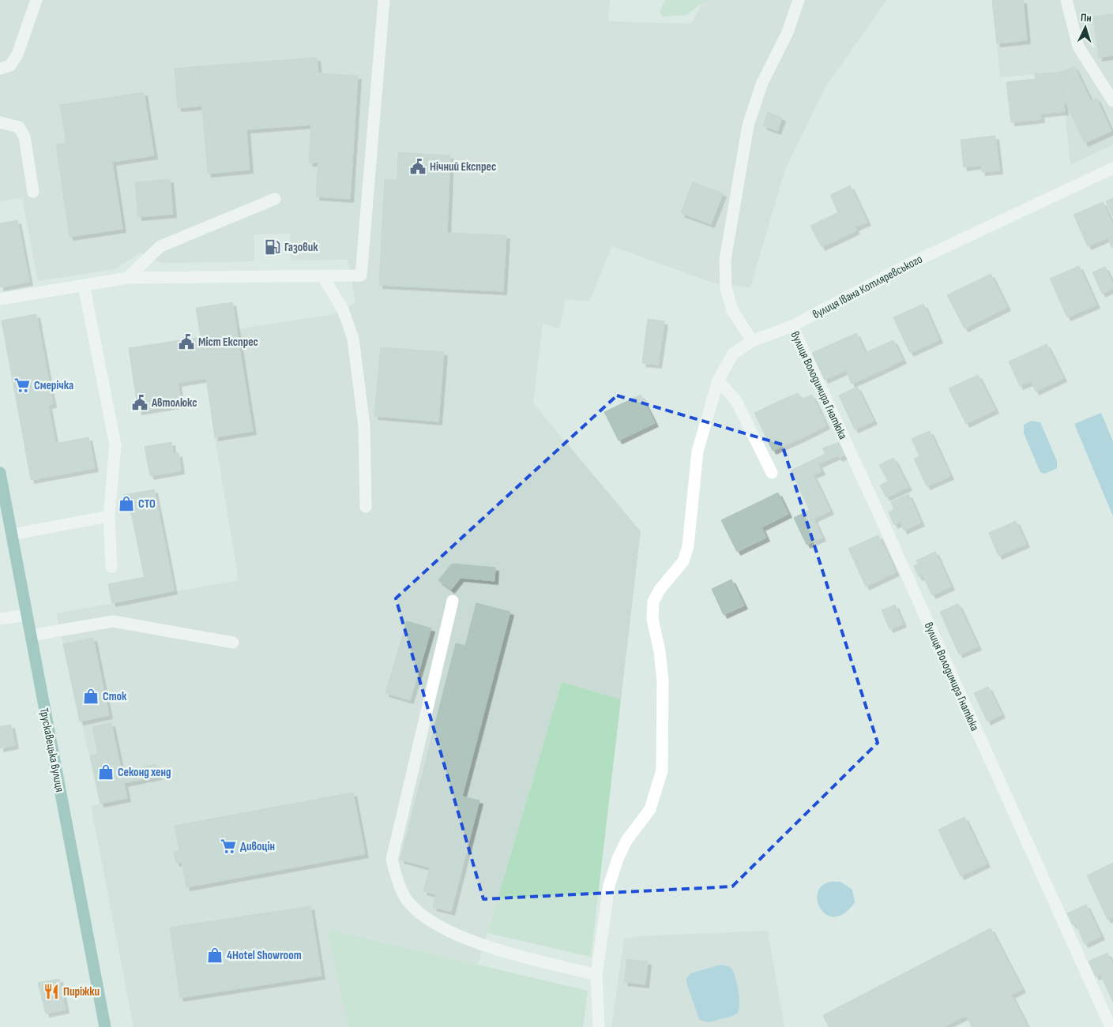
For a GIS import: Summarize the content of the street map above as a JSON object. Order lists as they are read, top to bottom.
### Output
{
  "streets": {
    "main road": ["Трускавецька вулиця"],
    "street": ["вулиця Івана Котляревського", "вулиця Володимира Гнатюка"]
  },
  "crossings": [
    ["вулиця Івана Котляревського", "вулиця Володимира Гнатюка"]
  ],
  "places": {
    "public building": ["Нічний Експрес", "Міст Експрес", "Автолюкс"],
    "fuel station": ["Газовик"],
    "supermarket": ["Смерічка", "Дивоцін"],
    "shop": [
      "СТО",
      "Сток",
      "Секонд хенд",
      "4Hotel Showroom"
    ],
    "restaurant": ["Пиріжки"]
  },
  "north": "top"
}
